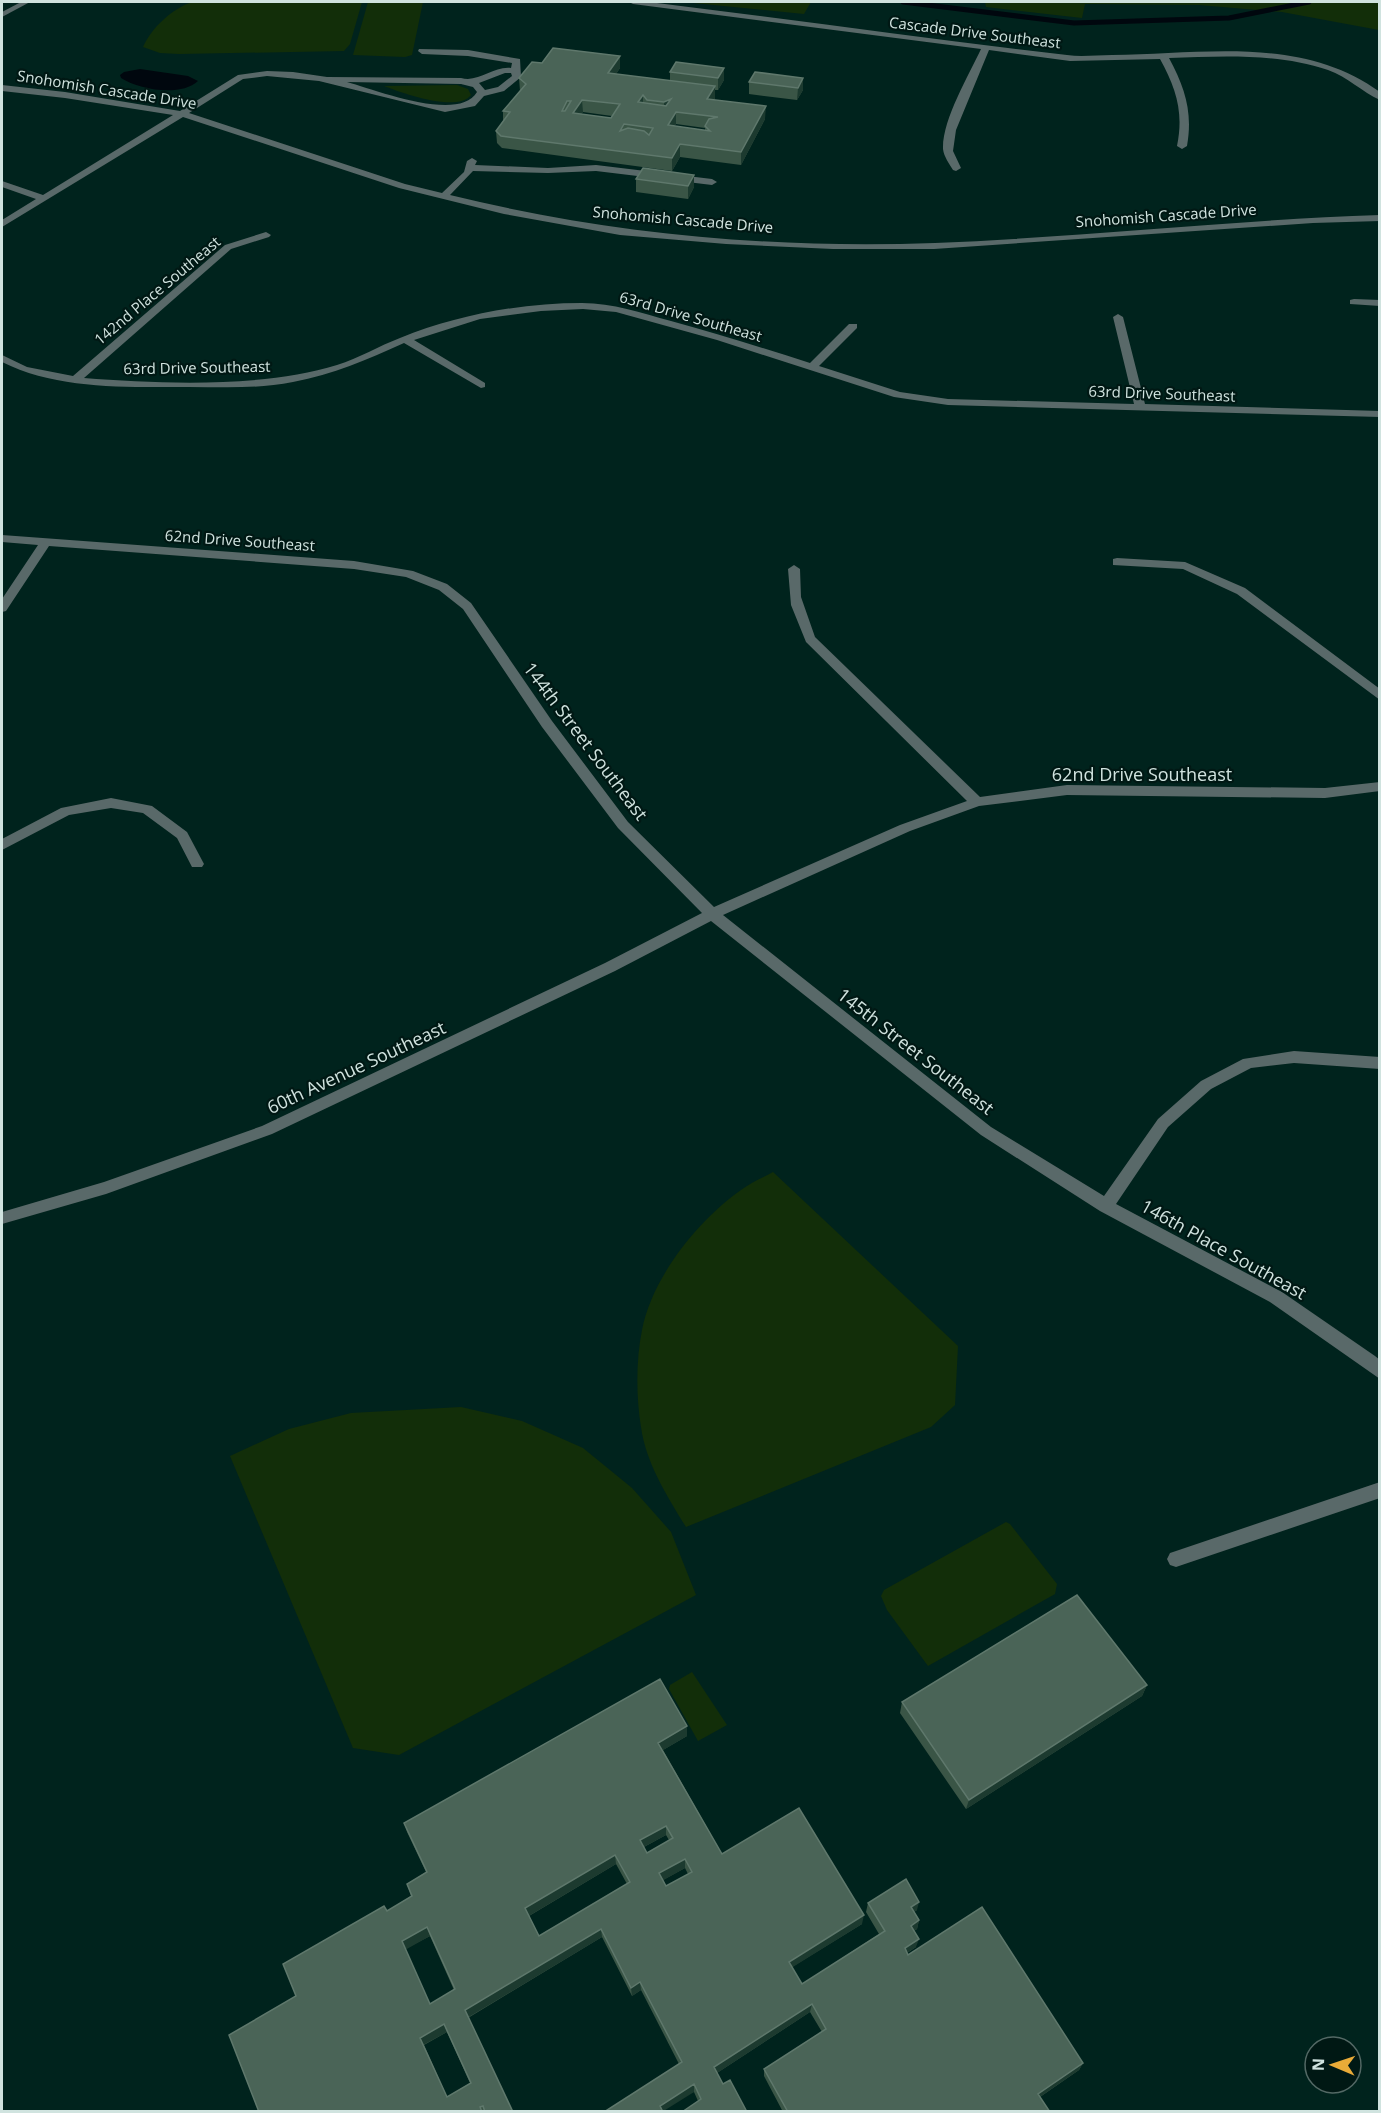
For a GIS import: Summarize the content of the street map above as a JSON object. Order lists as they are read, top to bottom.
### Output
{
  "streets": {
    "street": [
      "Cascade Drive Southeast",
      "Snohomish Cascade Drive",
      "142nd Place Southeast",
      "63rd Drive Southeast",
      "62nd Drive Southeast",
      "144th Street Southeast",
      "145th Street Southeast",
      "60th Avenue Southeast",
      "146th Place Southeast"
    ]
  },
  "crossings": [
    ["142nd Place Southeast", "63rd Drive Southeast"],
    ["62nd Drive Southeast", "144th Street Southeast"],
    ["62nd Drive Southeast", "145th Street Southeast"],
    ["62nd Drive Southeast", "60th Avenue Southeast"],
    ["144th Street Southeast", "145th Street Southeast"],
    ["144th Street Southeast", "60th Avenue Southeast"],
    ["145th Street Southeast", "60th Avenue Southeast"],
    ["145th Street Southeast", "146th Place Southeast"]
  ],
  "north": "left"
}
